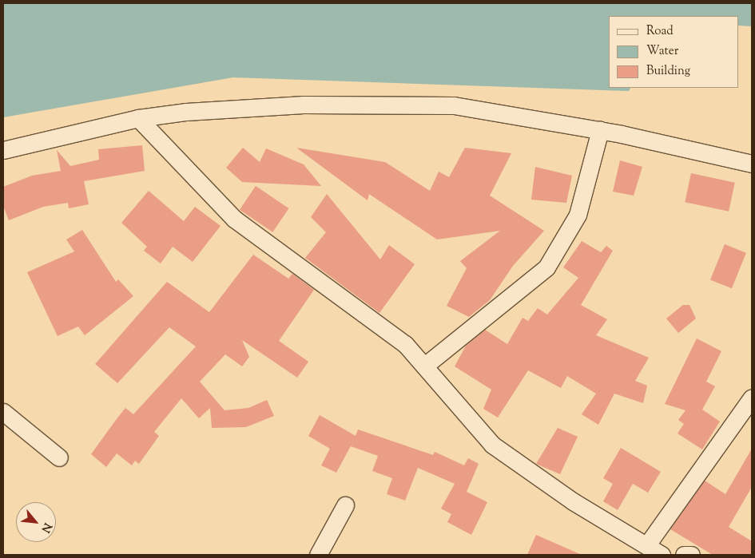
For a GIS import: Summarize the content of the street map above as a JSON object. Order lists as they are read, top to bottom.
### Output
{
  "legend": ["Road", "Water", "Building"],
  "north": "bottom right"
}
